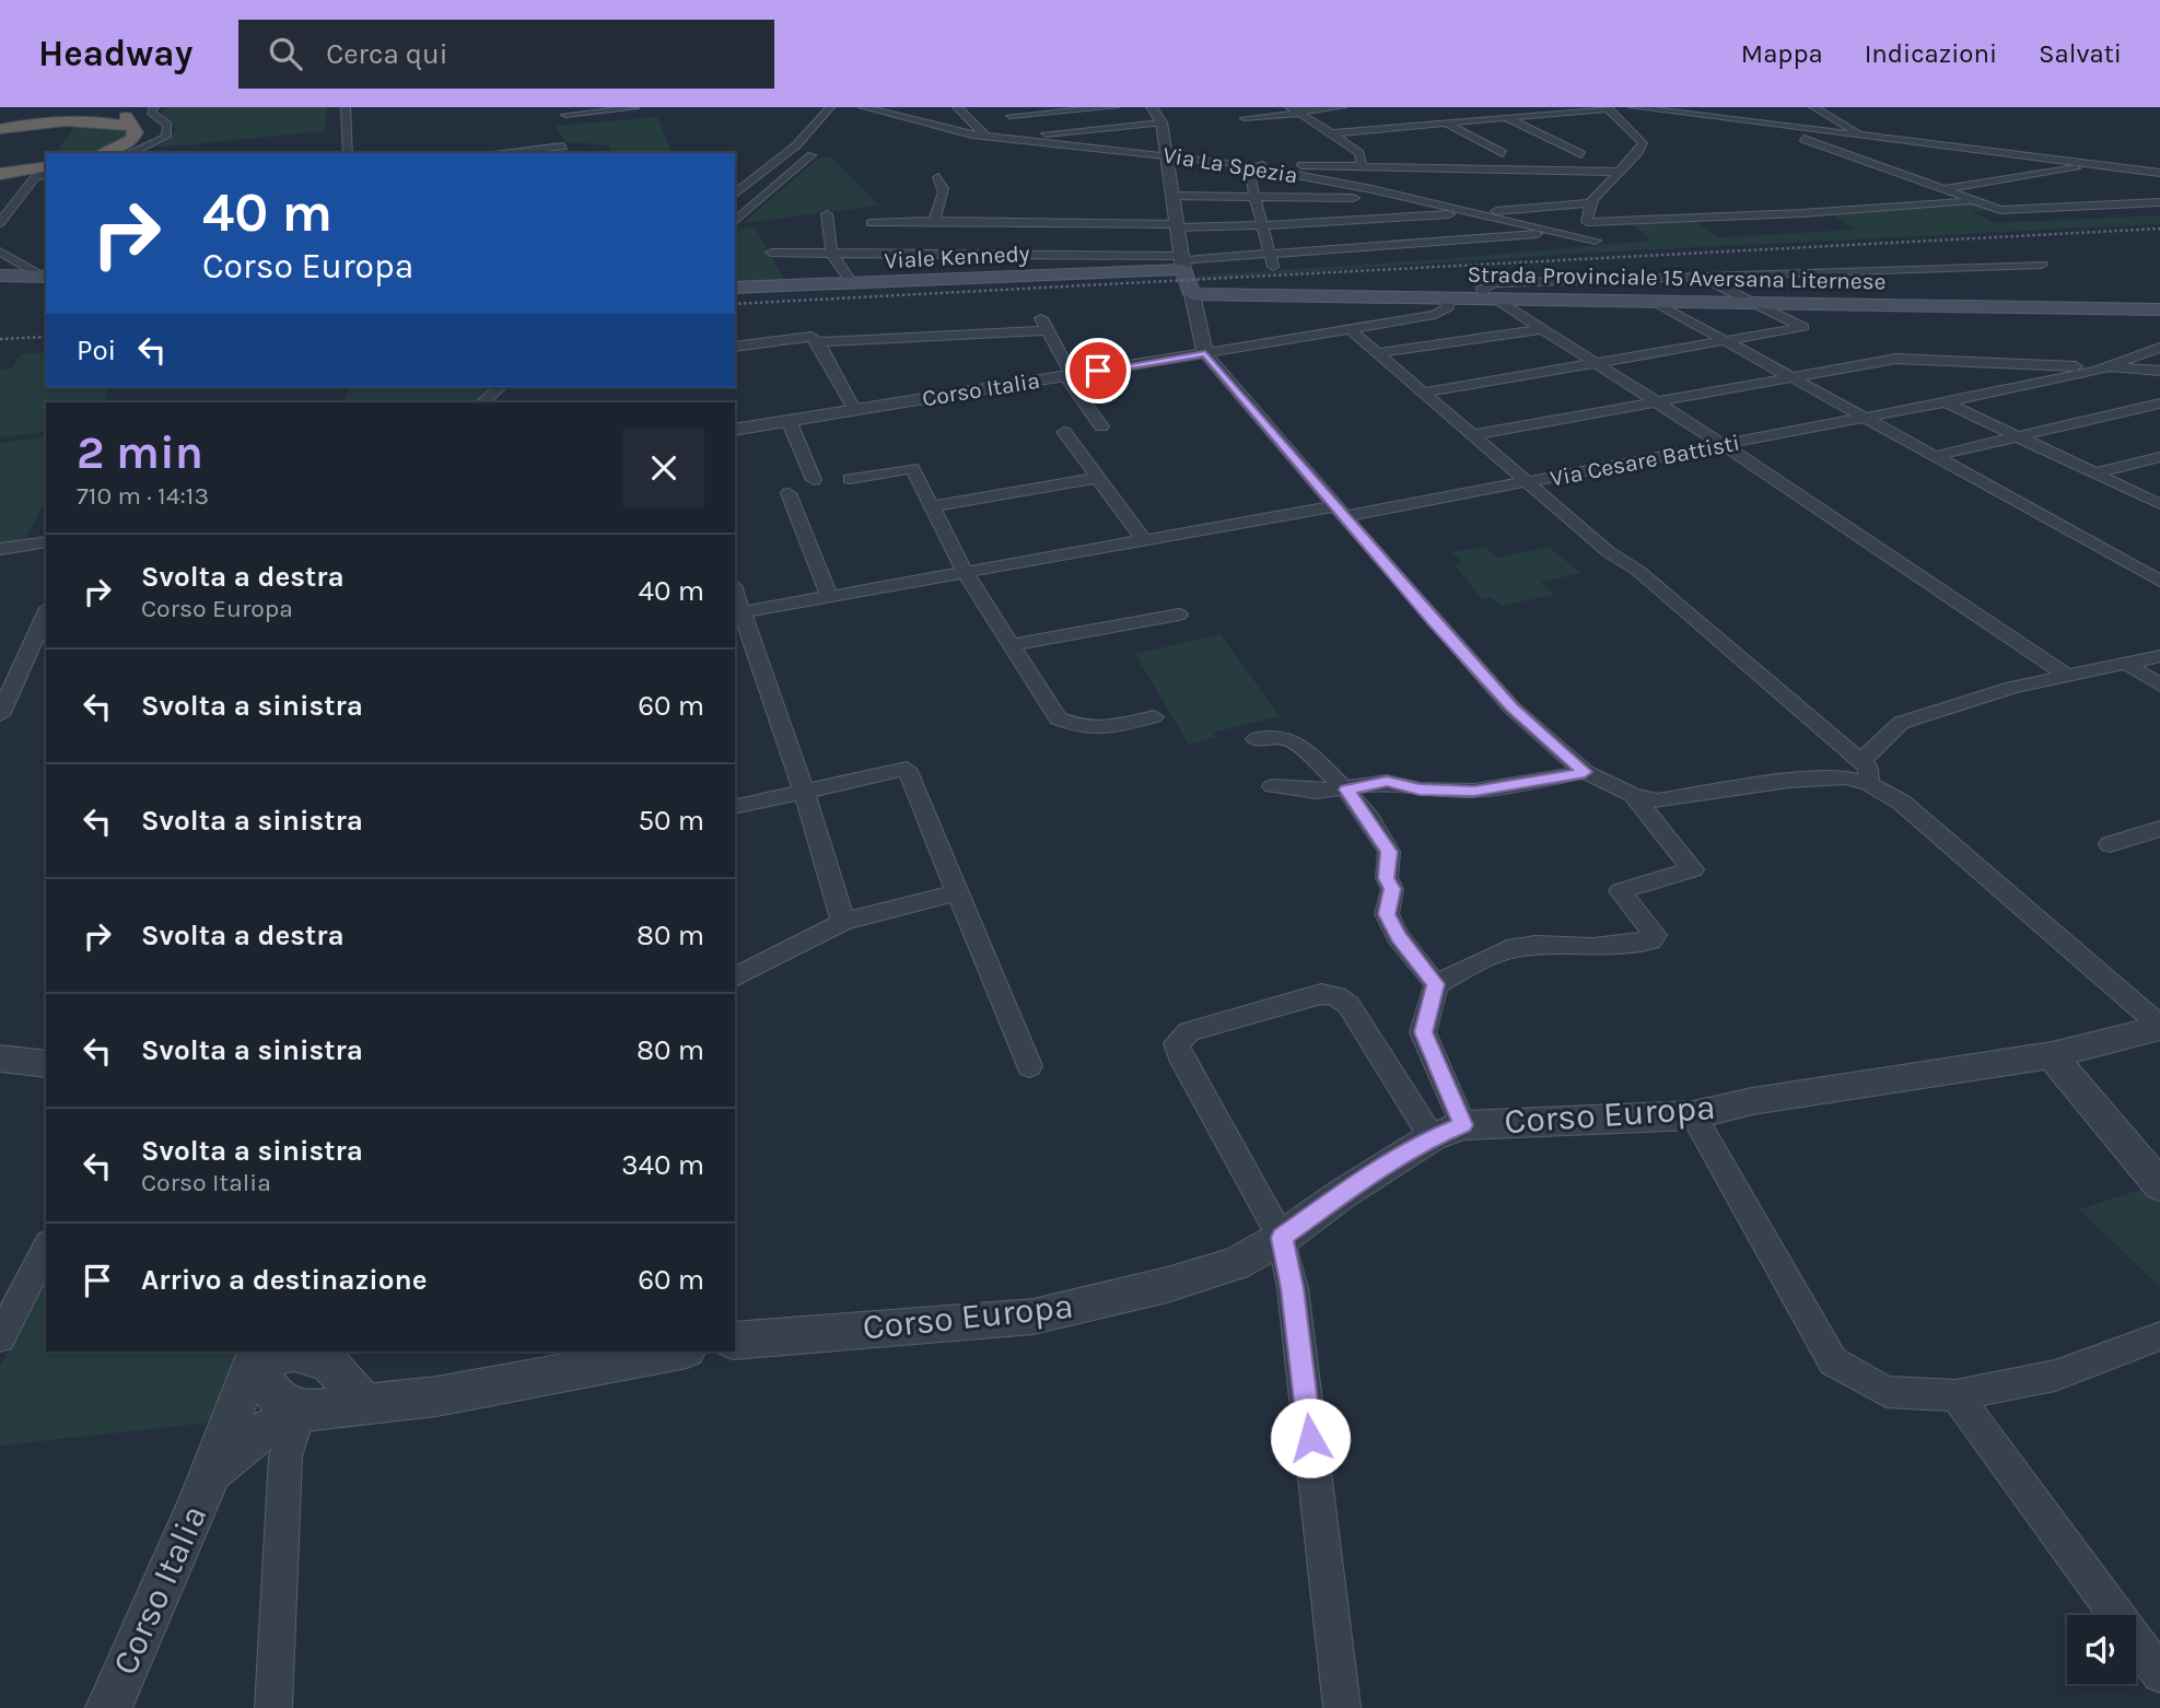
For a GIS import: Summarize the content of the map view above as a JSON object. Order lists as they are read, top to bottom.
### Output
{
  "streets": {
    "main road": ["Viale Kennedy", "Strada Provinciale 15 Aversana Liternese"],
    "street": [
      "Via La Spezia",
      "Corso Italia",
      "Via Cesare Battisti",
      "Corso Europa"
    ]
  },
  "page": {
    "header": "Headway",
    "search": "Cerca qui",
    "nav": ["Mappa", "Indicazioni", "Salvati"],
    "turn": ["40 m", "Corso Europa"],
    "then": "Poi",
    "heading": ["2 min", "710 m · 14:13"],
    "list": [
      {
        "name": "Svolta a destra",
        "note": "Corso Europa",
        "value": "40 m"
      },
      {
        "name": "Svolta a sinistra",
        "value": "60 m"
      },
      {
        "name": "Svolta a sinistra",
        "value": "50 m"
      },
      {
        "name": "Svolta a destra",
        "value": "80 m"
      },
      {
        "name": "Svolta a sinistra",
        "value": "80 m"
      },
      {
        "name": "Svolta a sinistra",
        "note": "Corso Italia",
        "value": "340 m"
      },
      {
        "name": "Arrivo a destinazione",
        "value": "60 m"
      }
    ]
  }
}
